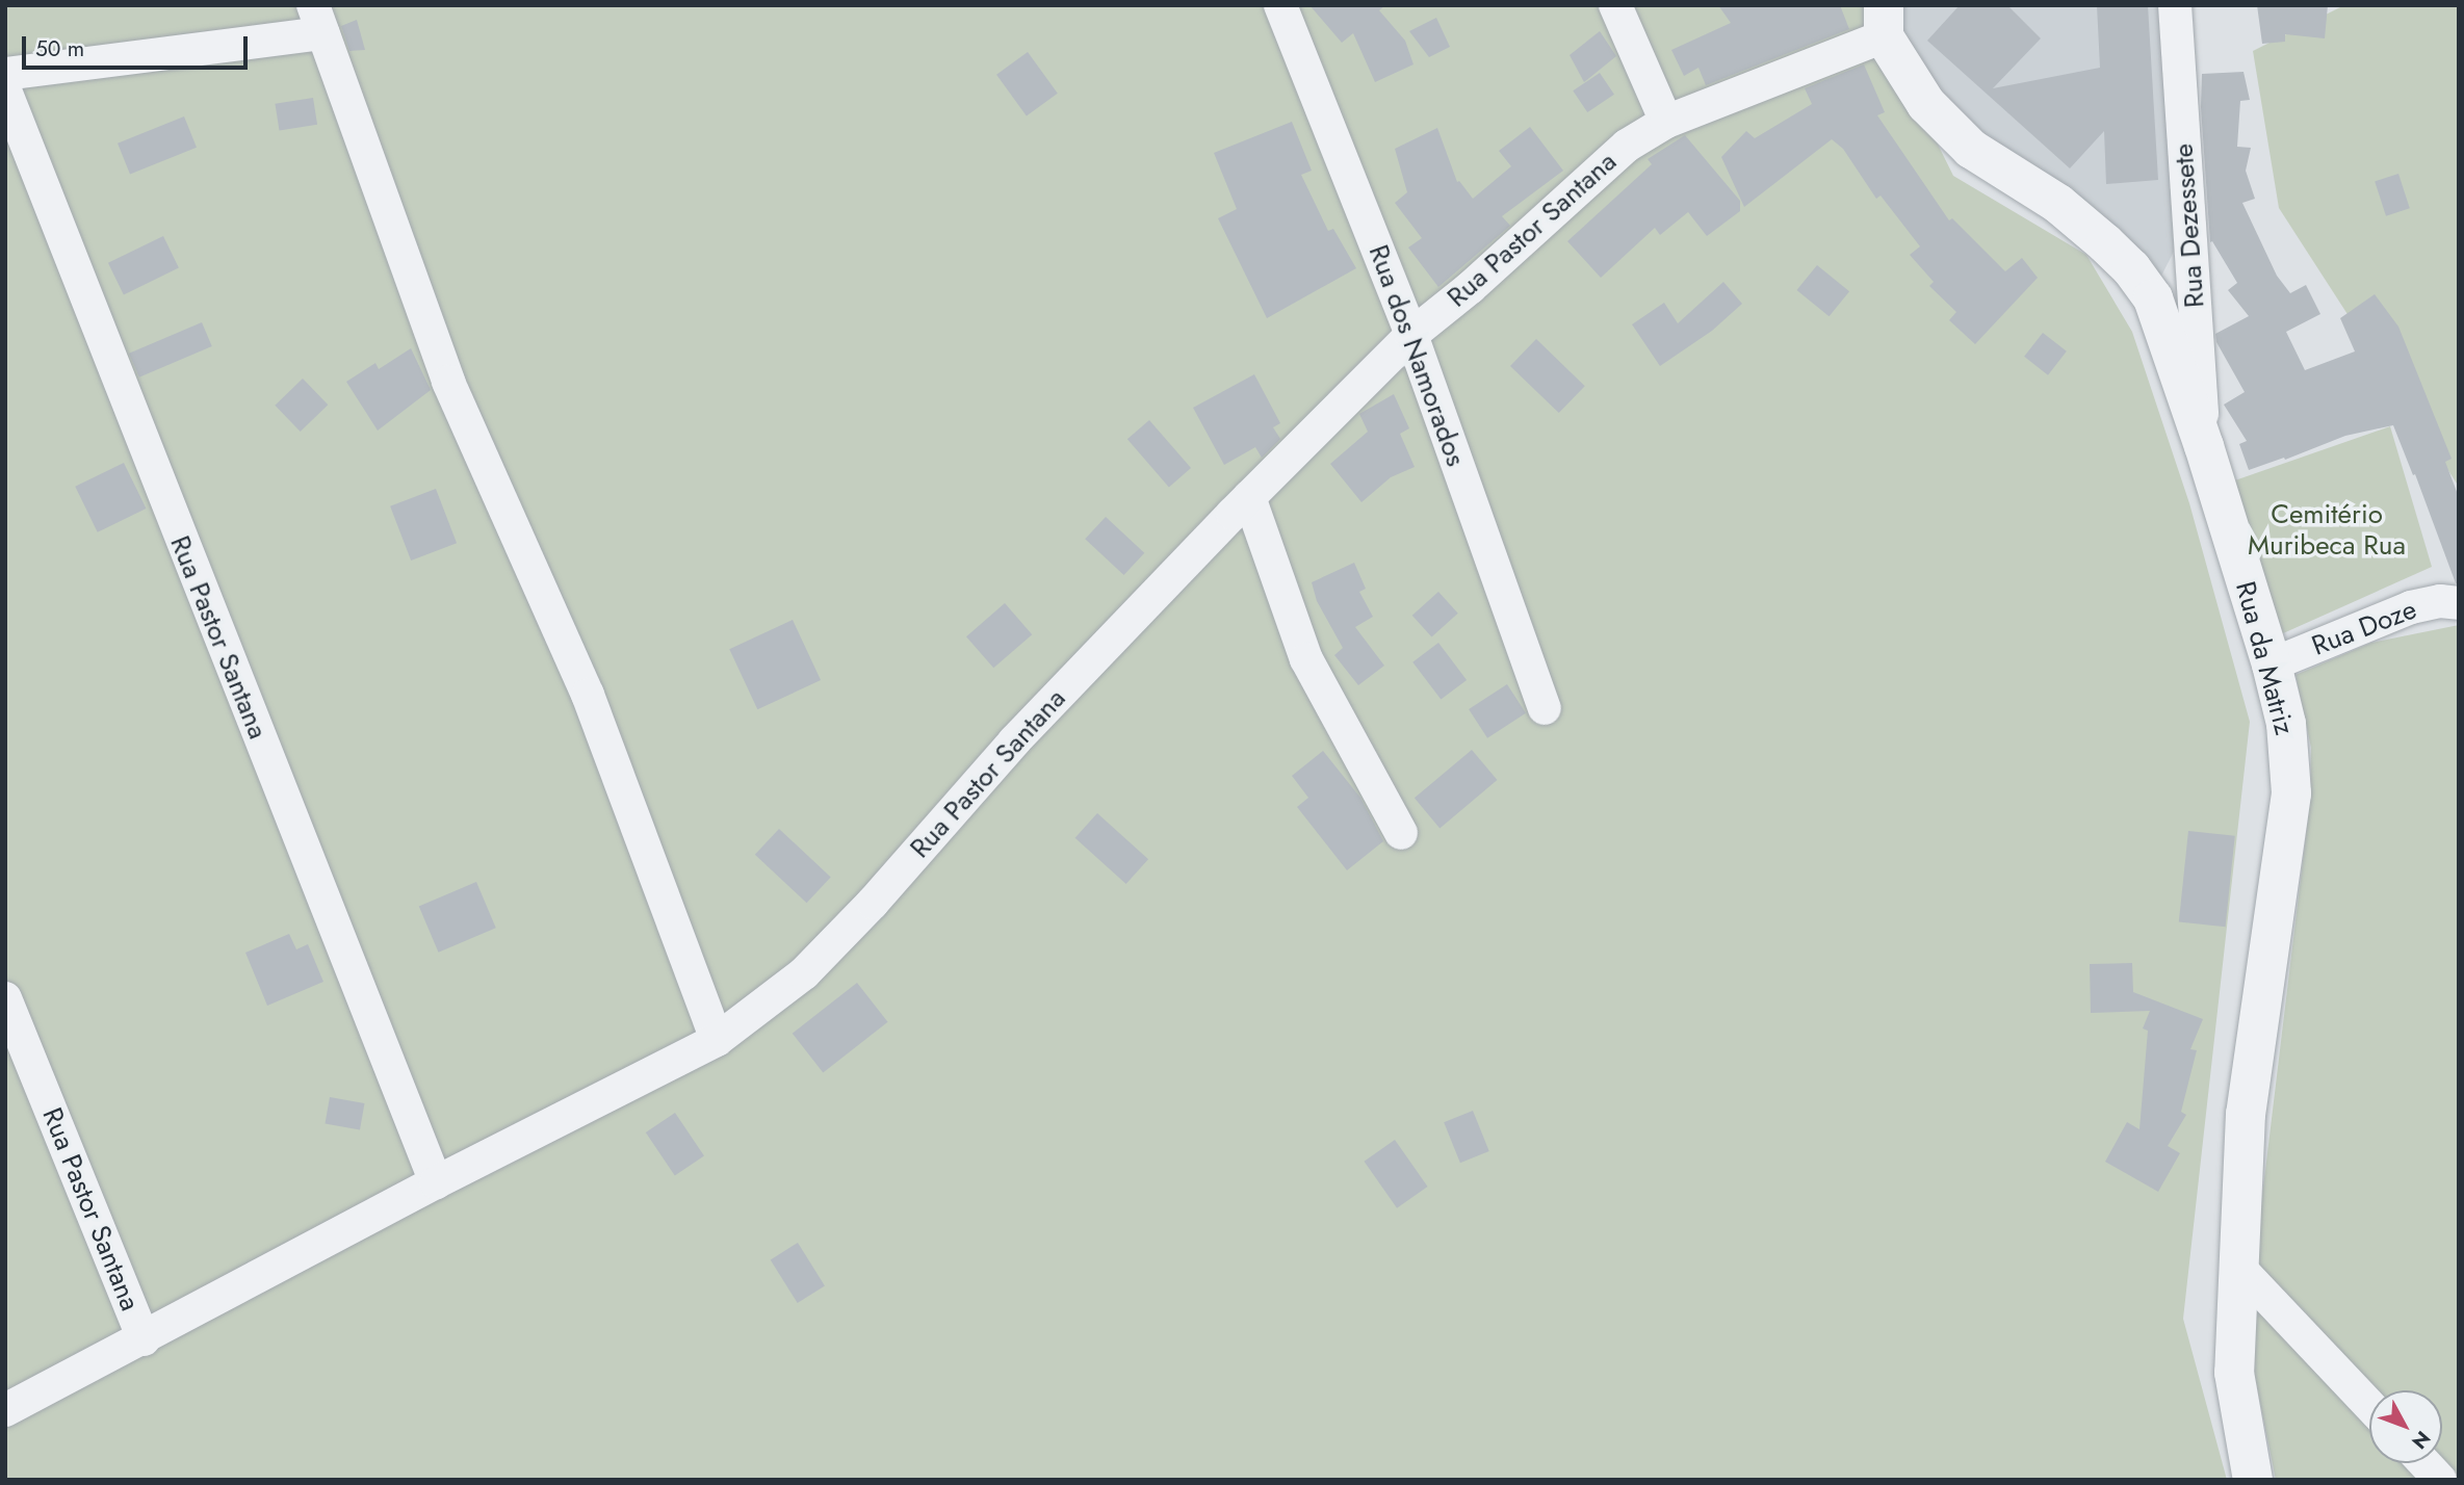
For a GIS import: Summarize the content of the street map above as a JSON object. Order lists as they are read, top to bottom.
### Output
{
  "streets": {
    "street": [
      "Rua Dezessete",
      "Rua Pastor Santana",
      "Rua dos Namorados",
      "Rua Doze",
      "Rua da Matriz"
    ]
  },
  "crossings": [
    ["Rua Dezessete", "Rua da Matriz"],
    ["Rua Pastor Santana", "Rua dos Namorados"],
    ["Rua Pastor Santana", "Rua da Matriz"],
    ["Rua Doze", "Rua da Matriz"]
  ],
  "parks": ["Cemitério Muribeca Rua"],
  "scale_bar": "50 m",
  "north": "bottom right"
}
